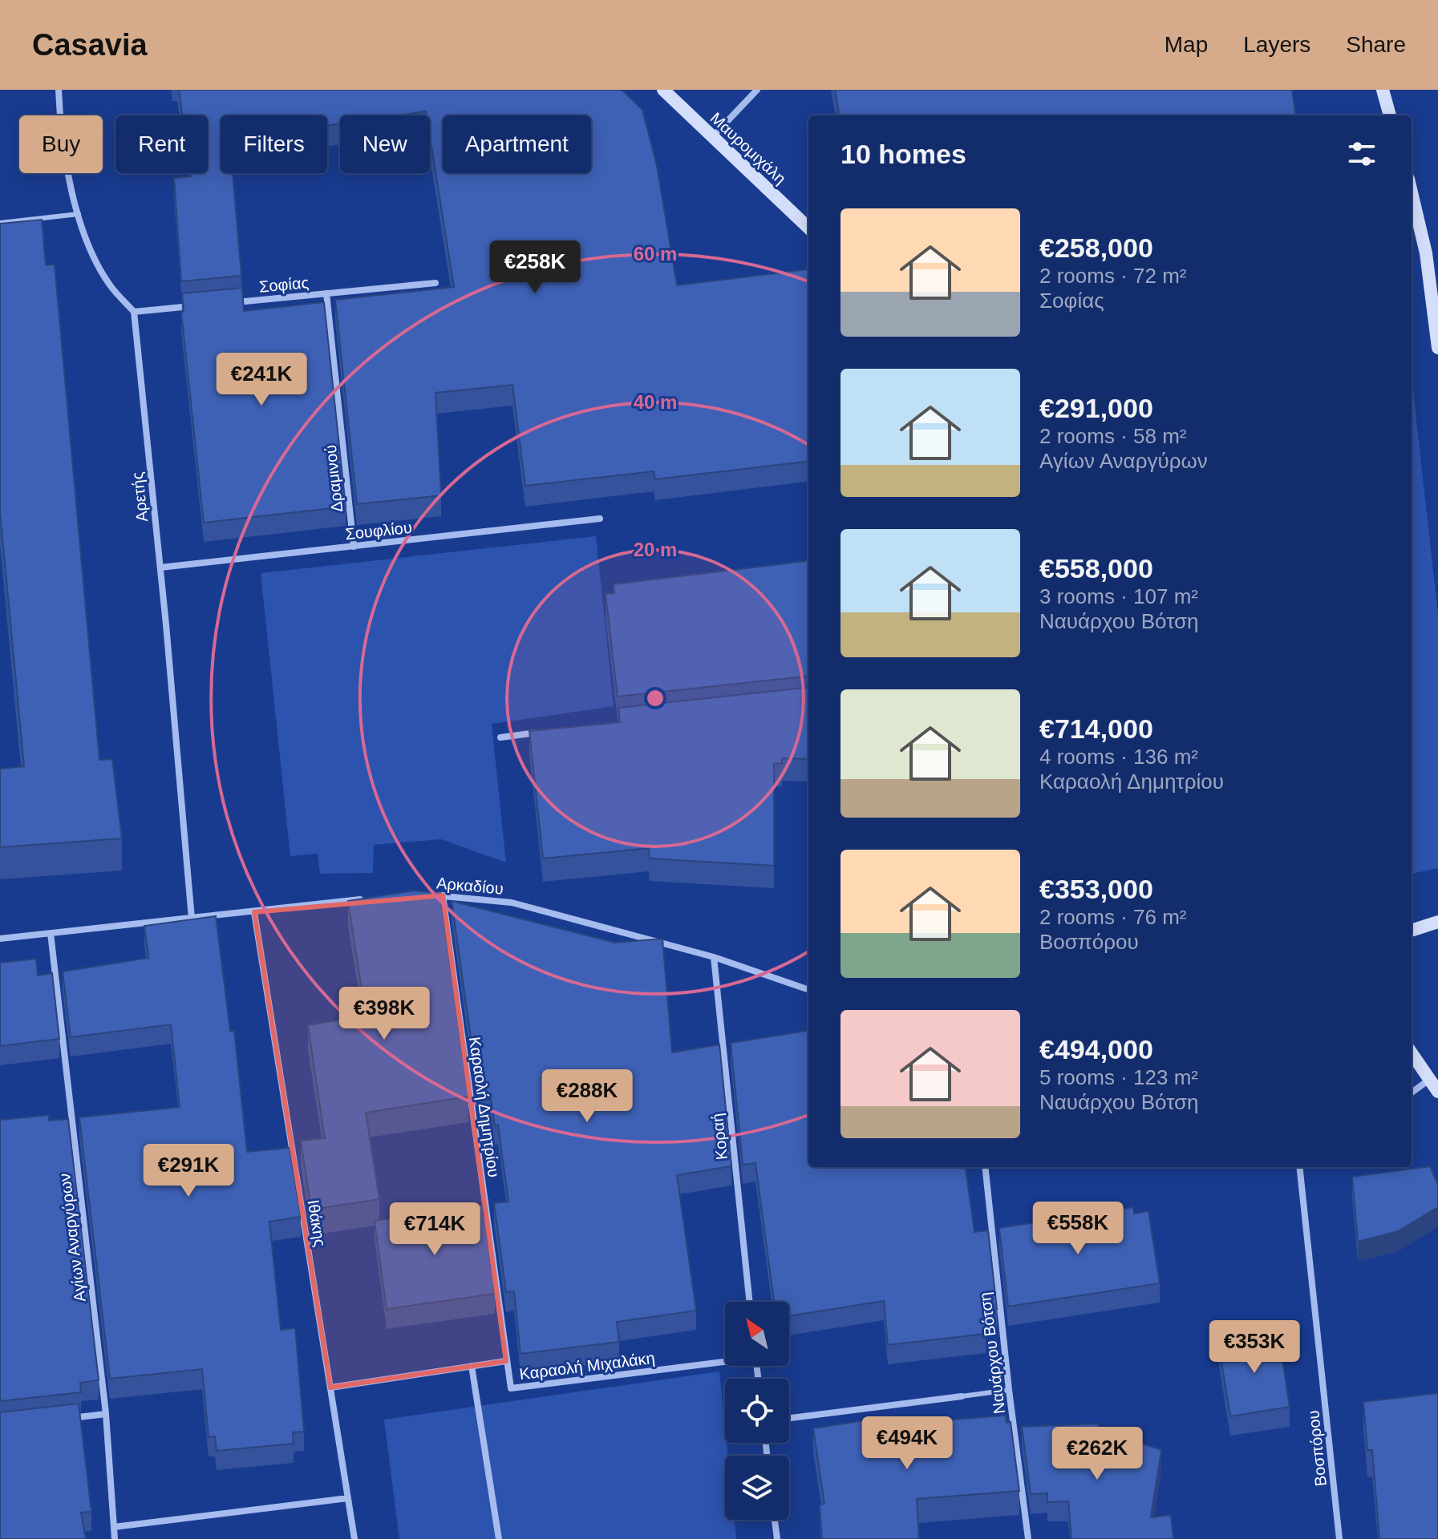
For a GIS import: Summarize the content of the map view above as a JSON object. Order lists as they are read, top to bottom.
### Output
{
  "streets": {
    "main road": ["Μαυρομιχάλη"],
    "street": [
      "Σοφίας",
      "Δραμινού",
      "Αρετής",
      "Σουφλίου",
      "Αρκαδίου",
      "Καραολή Δημητρίου",
      "Κοραή",
      "Ιθάκης",
      "Αγίων Αναργύρων",
      "Ναυάρχου Βότση",
      "Καραολή Μιχαλάκη",
      "Βοσπόρου"
    ]
  },
  "crossings": [
    ["Σοφίας", "Δραμινού"],
    ["Δραμινού", "Σουφλίου"],
    ["Αρετής", "Σουφλίου"],
    ["Αρκαδίου", "Καραολή Δημητρίου"],
    ["Αρκαδίου", "Κοραή"],
    ["Καραολή Δημητρίου", "Καραολή Μιχαλάκη"],
    ["Ιθάκης", "Καραολή Μιχαλάκη"]
  ],
  "north": "top left",
  "page": {
    "header": "Casavia",
    "nav": ["Map", "Layers", "Share"],
    "chip": [
      "Buy",
      "Rent",
      "Filters",
      "New",
      "Apartment"
    ],
    "heading": "10 homes",
    "list": [
      {
        "name": "€258,000",
        "note": "2 rooms · 72 m² · Σοφίας"
      },
      {
        "name": "€291,000",
        "note": "2 rooms · 58 m² · Αγίων Αναργύρων"
      },
      {
        "name": "€558,000",
        "note": "3 rooms · 107 m² · Ναυάρχου Βότση"
      },
      {
        "name": "€714,000",
        "note": "4 rooms · 136 m² · Καραολή Δημητρίου"
      },
      {
        "name": "€353,000",
        "note": "2 rooms · 76 m² · Βοσπόρου"
      },
      {
        "name": "€494,000",
        "note": "5 rooms · 123 m² · Ναυάρχου Βότση"
      }
    ],
    "price": [
      "€258K",
      "€241K",
      "€398K",
      "€288K",
      "€291K",
      "€558K",
      "€714K",
      "€353K",
      "€494K",
      "€262K"
    ]
  },
  "rings": ["60 m", "40 m", "20 m"]
}
